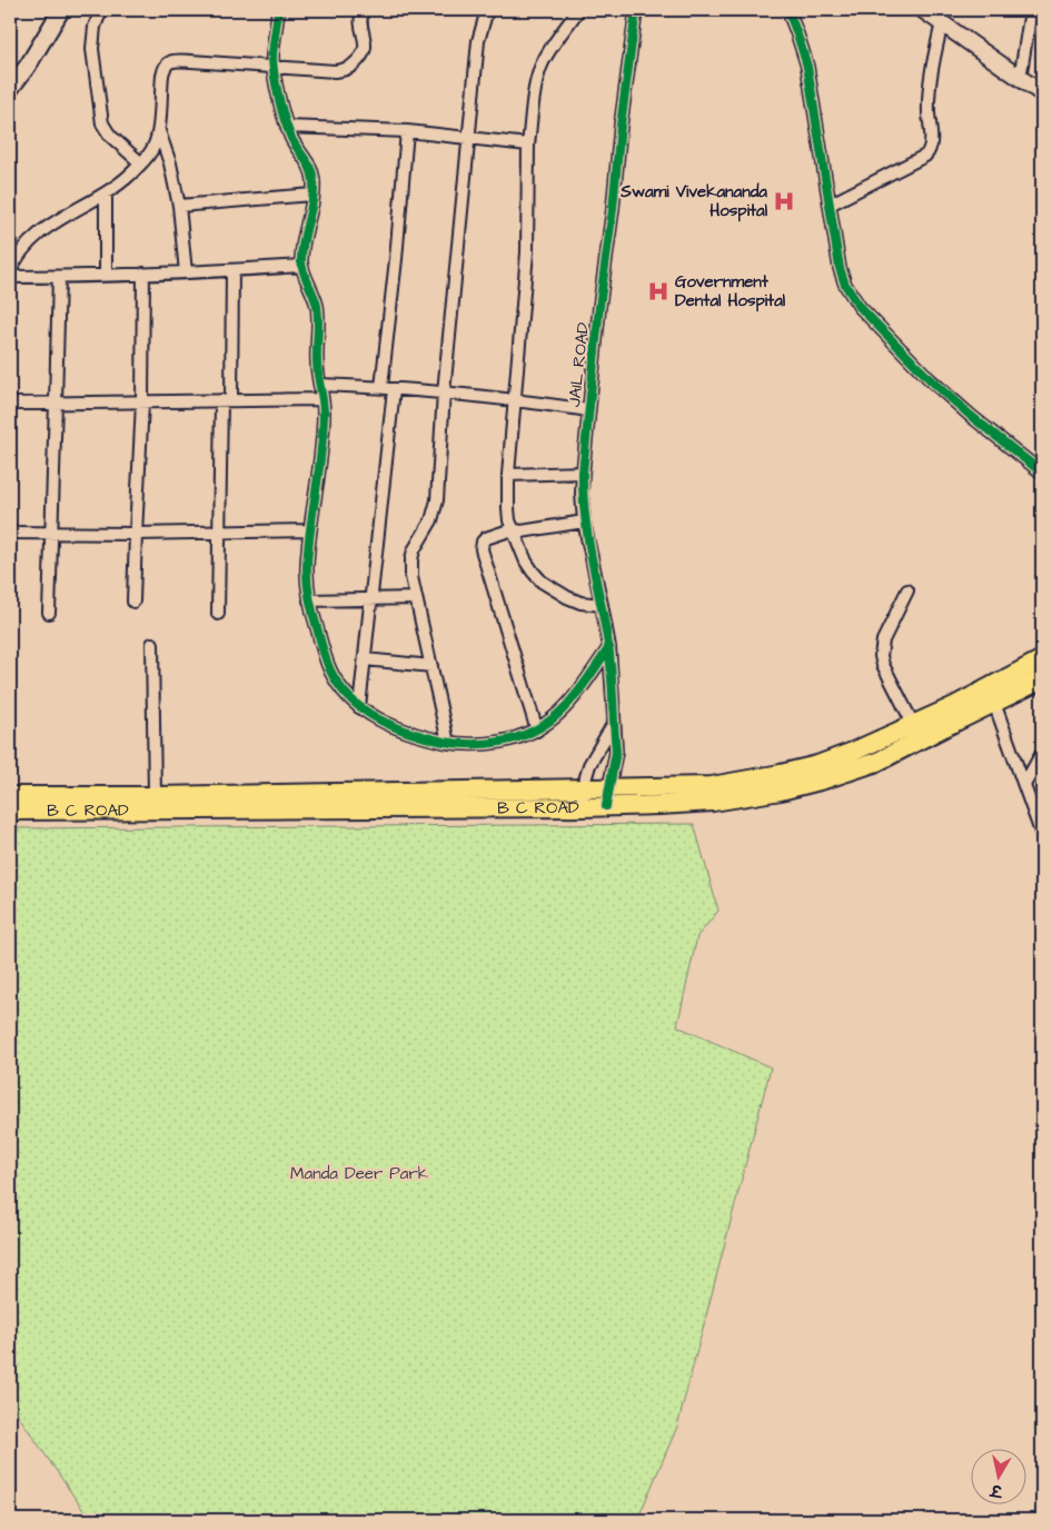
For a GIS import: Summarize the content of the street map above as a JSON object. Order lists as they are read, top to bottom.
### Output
{
  "streets": {
    "main road": ["B C ROAD"],
    "street": ["JAIL ROAD"]
  },
  "crossings": [
    ["JAIL ROAD", "B C ROAD"]
  ],
  "parks": ["Manda Deer Park"],
  "places": {
    "hospital": ["Swami Vivekananda Hospital", "Government Dental Hospital"]
  },
  "north": "bottom"
}
